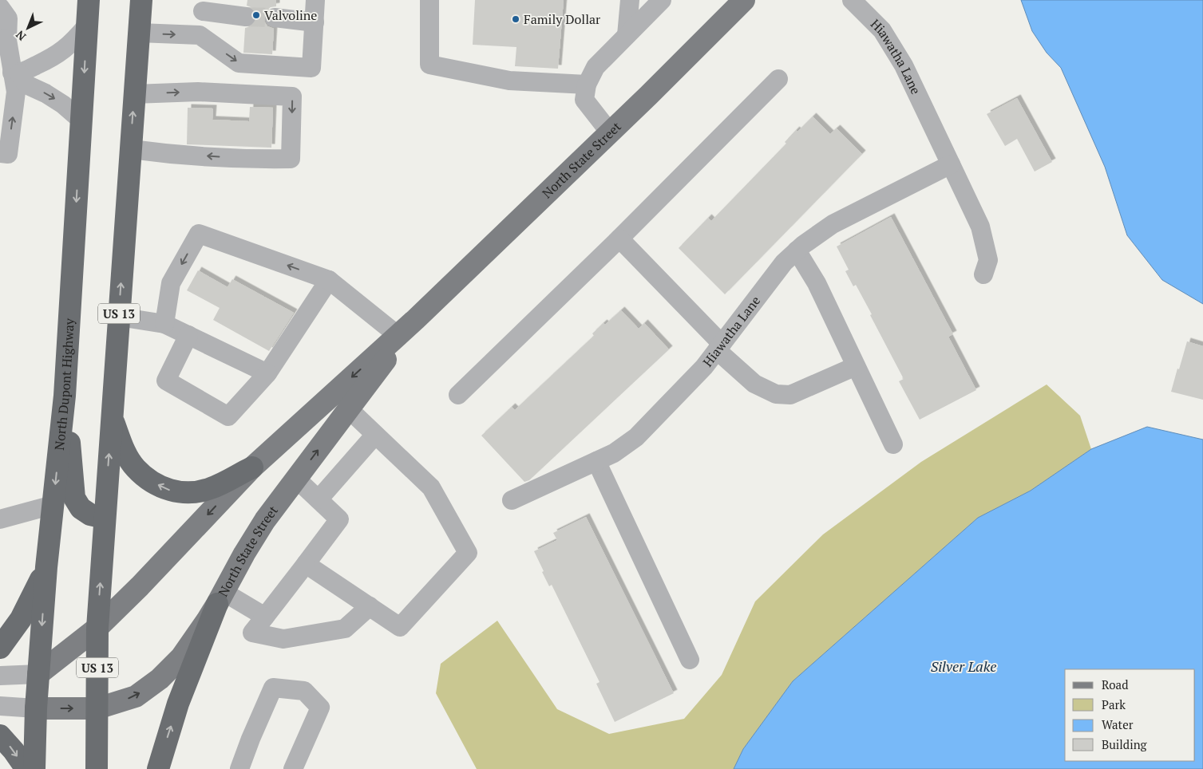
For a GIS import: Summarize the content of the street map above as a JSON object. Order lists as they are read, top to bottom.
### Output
{
  "streets": {
    "highway": ["US 13", "North Dupont Highway"],
    "main road": ["North State Street"],
    "street": ["Hiawatha Lane"]
  },
  "crossings": [
    ["North State Street", "US 13"],
    ["North State Street", "North Dupont Highway"]
  ],
  "water": ["Silver Lake"],
  "places": ["Valvoline", "Family Dollar"],
  "legend": [
    "Road",
    "Park",
    "Water",
    "Building"
  ],
  "north": "bottom left"
}
